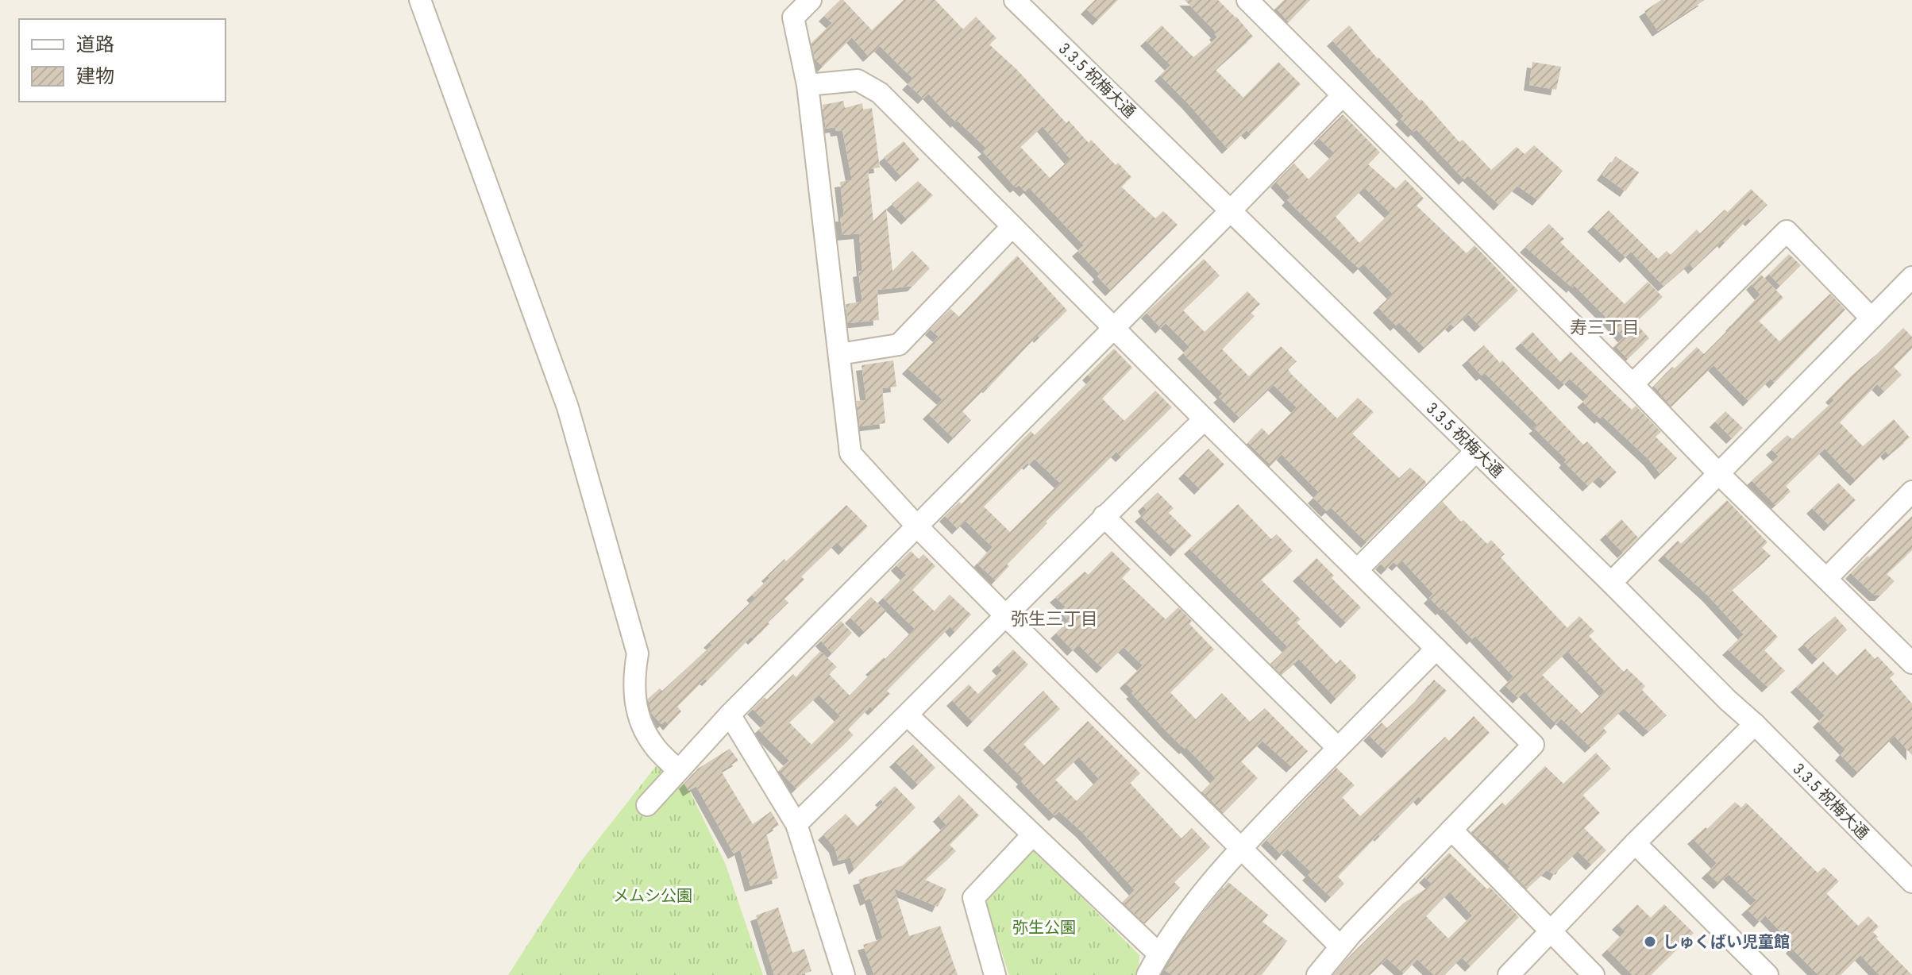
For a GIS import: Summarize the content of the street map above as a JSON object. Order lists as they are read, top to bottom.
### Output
{
  "streets": {
    "street": ["3.3.5 祝梅大通"]
  },
  "districts": ["寿三丁目", "弥生三丁目"],
  "parks": ["メムシ公園", "弥生公園"],
  "places": ["しゅくばい児童館"],
  "legend": ["道路", "建物"]
}
